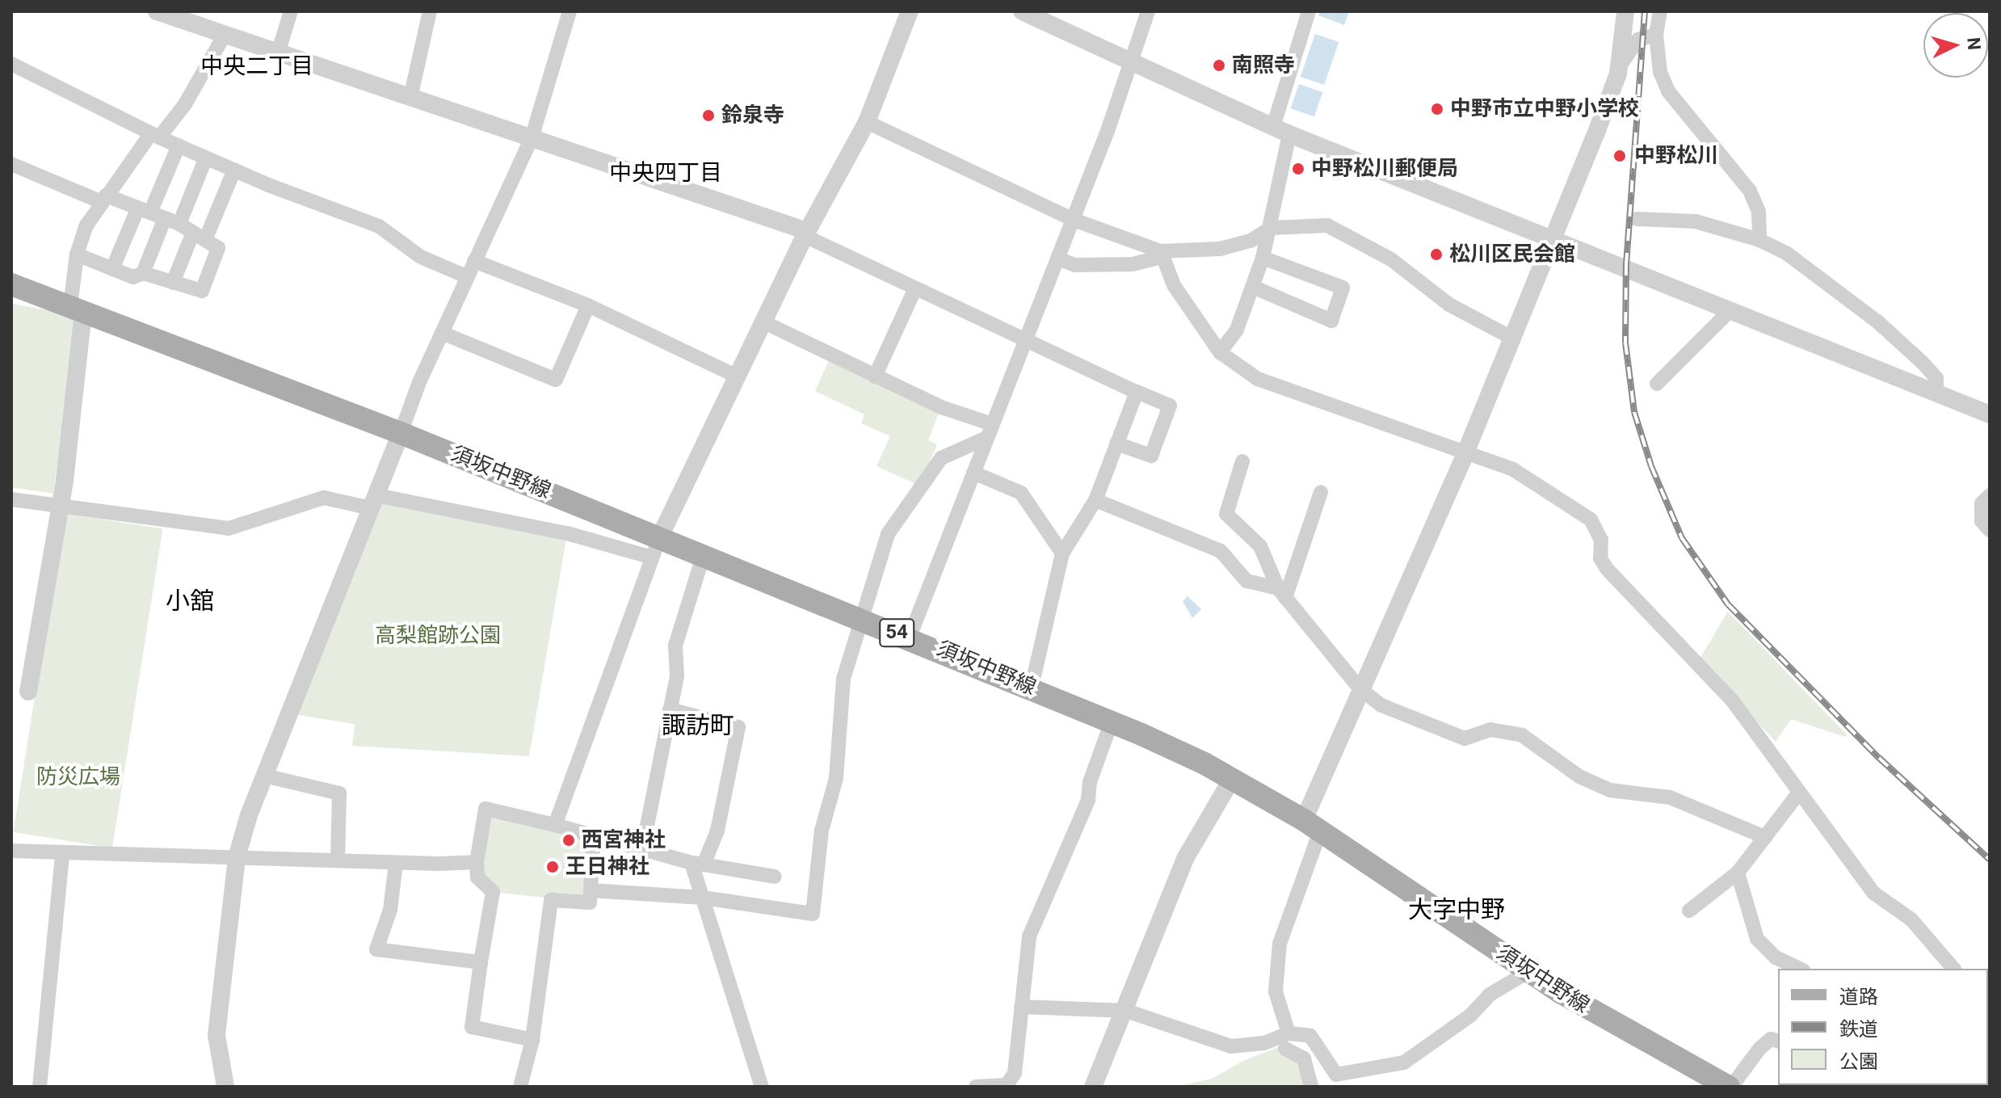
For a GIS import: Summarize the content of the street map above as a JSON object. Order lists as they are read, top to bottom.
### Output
{
  "streets": {
    "main road": ["須坂中野線", "54"]
  },
  "districts": [
    "中央二丁目",
    "中央四丁目",
    "小舘",
    "諏訪町",
    "大字中野"
  ],
  "parks": ["高梨館跡公園", "防災広場"],
  "places": [
    "南照寺",
    "中野市立中野小学校",
    "鈴泉寺",
    "中野松川",
    "中野松川郵便局",
    "松川区民会館",
    "西宮神社",
    "王日神社"
  ],
  "legend": ["道路", "鉄道", "公園"],
  "north": "right"
}
